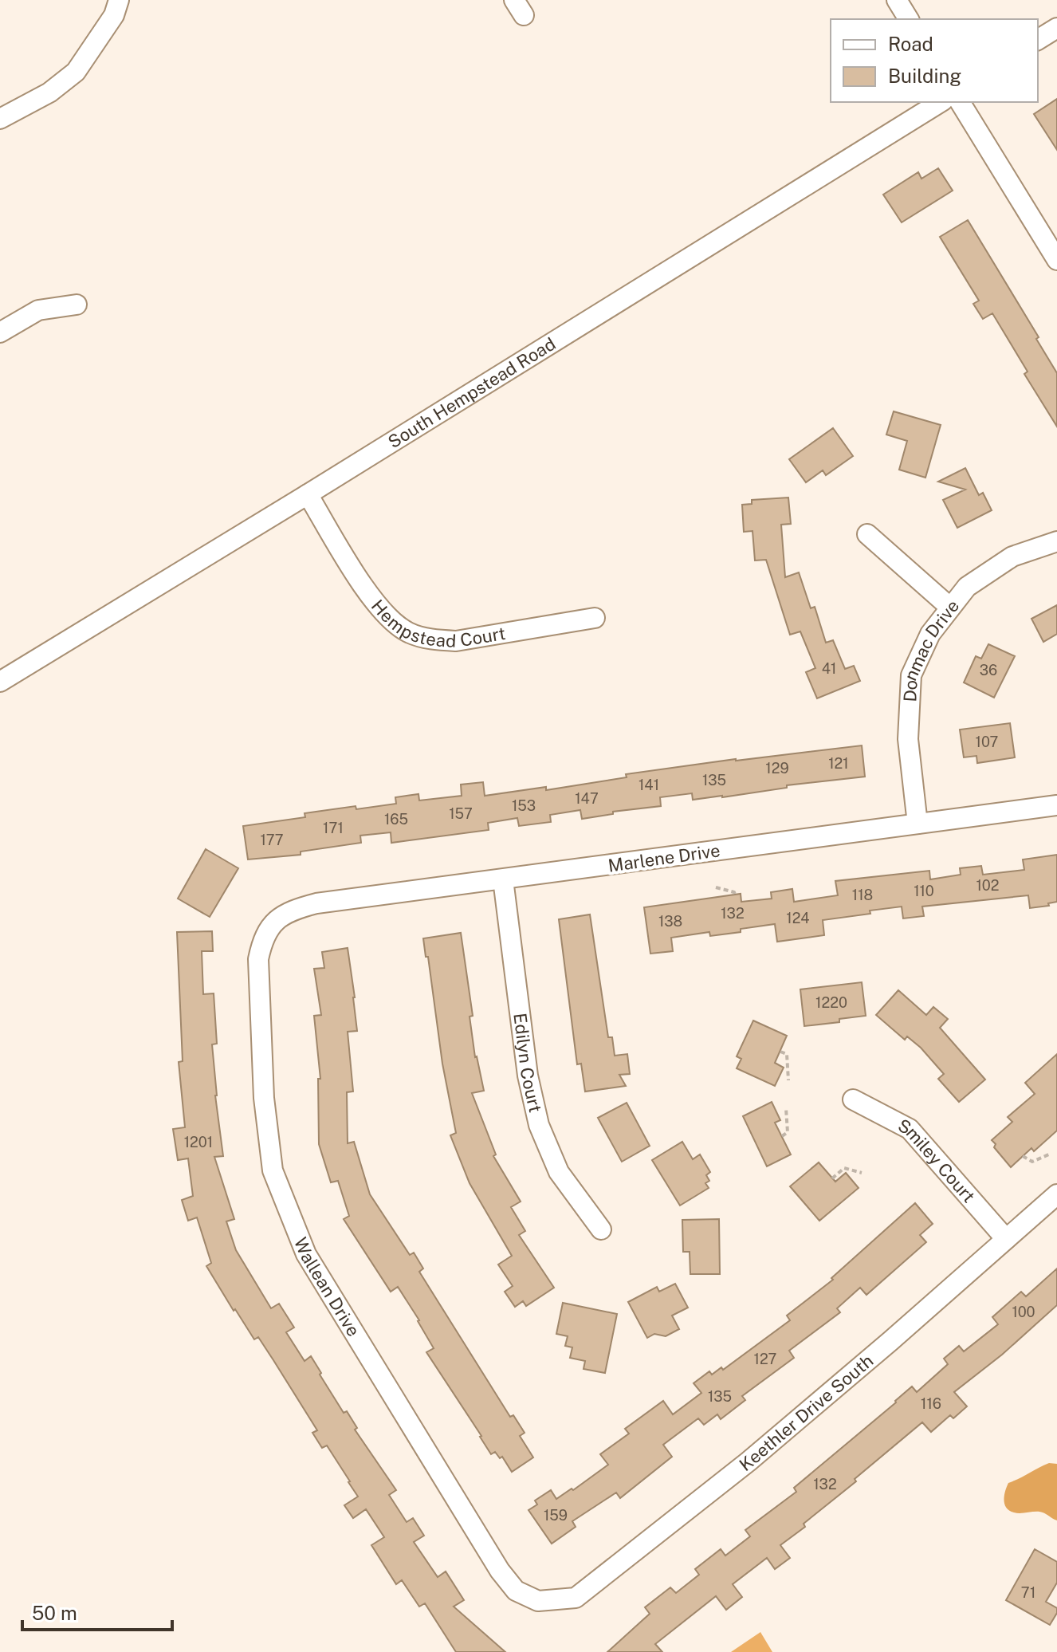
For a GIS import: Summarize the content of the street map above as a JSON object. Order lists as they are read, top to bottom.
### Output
{
  "streets": {
    "street": [
      "South Hempstead Road",
      "Hempstead Court",
      "Donmac Drive",
      "Marlene Drive",
      "Edilyn Court",
      "Smiley Court",
      "Wallean Drive",
      "Keethler Drive South"
    ]
  },
  "crossings": [
    ["South Hempstead Road", "Hempstead Court"],
    ["Donmac Drive", "Marlene Drive"],
    ["Marlene Drive", "Edilyn Court"],
    ["Marlene Drive", "Wallean Drive"],
    ["Smiley Court", "Keethler Drive South"],
    ["Wallean Drive", "Keethler Drive South"]
  ],
  "house_numbers": [
    "41",
    "36",
    "107",
    "121",
    "129",
    "135",
    "141",
    "147",
    "153",
    "157",
    "165",
    "171",
    "177",
    "102",
    "110",
    "118",
    "132",
    "124",
    "138",
    "1220",
    "1201",
    "100",
    "127",
    "135",
    "116",
    "132",
    "159",
    "71"
  ],
  "legend": ["Road", "Building"],
  "scale_bar": "50 m"
}
